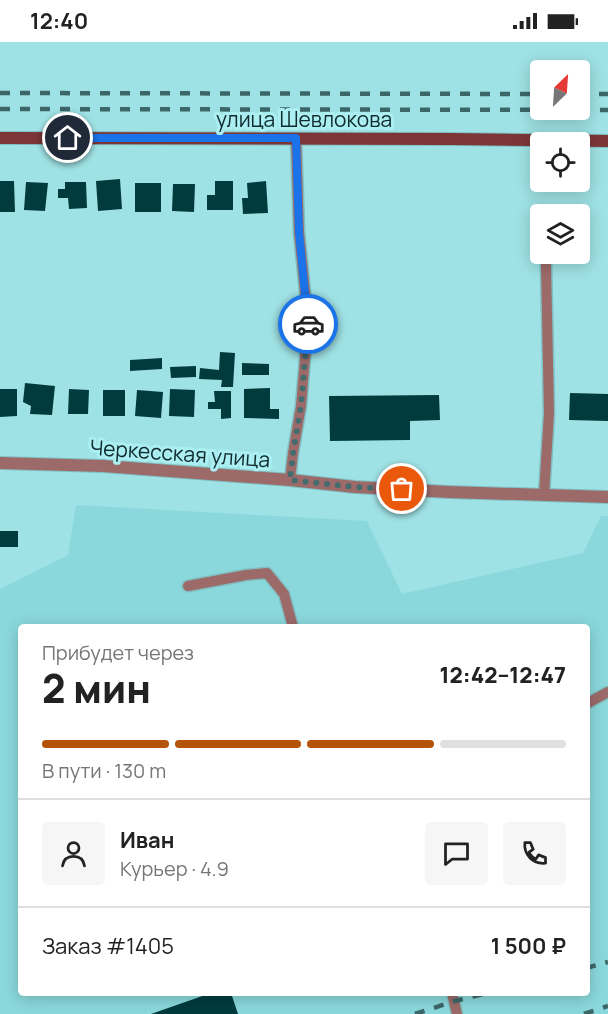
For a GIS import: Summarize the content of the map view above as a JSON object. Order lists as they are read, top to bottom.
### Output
{
  "streets": {
    "main road": ["улица Шевлокова"],
    "street": ["Черкесская улица"]
  },
  "north": "top right",
  "page": {
    "status": "12:40",
    "heading": ["2 мин", "Прибудет через", "12:42–12:47"],
    "panel": [
      "Иван",
      "Курьер · 4.9",
      "Заказ #1405",
      "1 500 ₽"
    ],
    "bar": "В пути · 130 m"
  }
}
